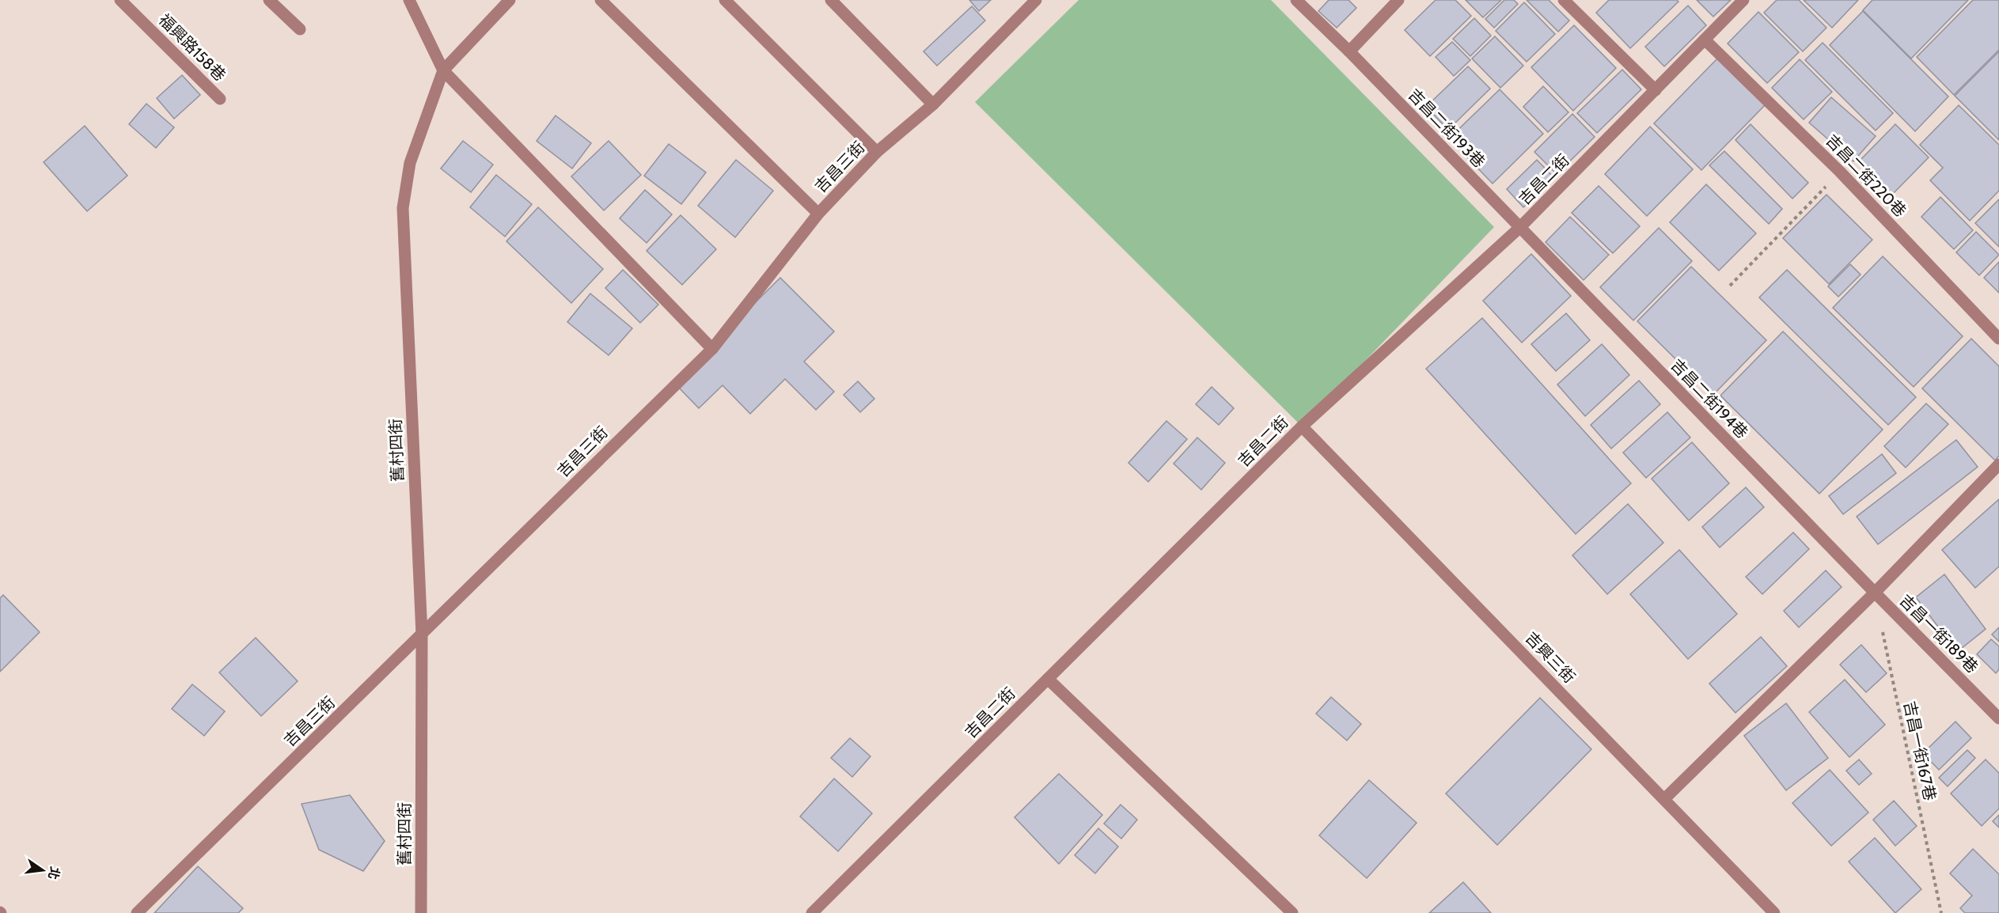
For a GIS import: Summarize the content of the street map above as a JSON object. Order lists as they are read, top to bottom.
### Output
{
  "streets": {
    "street": [
      "福興路158巷",
      "吉昌二街193巷",
      "吉昌三街",
      "吉昌二街220巷",
      "吉昌二街",
      "吉昌二街194巷",
      "舊村四街",
      "吉昌一街189巷",
      "吉興三街"
    ],
    "path": ["吉昌一街167巷"]
  },
  "crossings": [
    ["吉昌二街193巷", "吉昌二街"],
    ["吉昌二街193巷", "吉昌二街194巷"],
    ["吉昌三街", "舊村四街"],
    ["吉昌二街220巷", "吉昌二街"],
    ["吉昌二街", "吉昌二街194巷"],
    ["吉昌二街", "吉興三街"],
    ["吉昌二街194巷", "吉昌一街189巷"]
  ],
  "north": "right"
}
